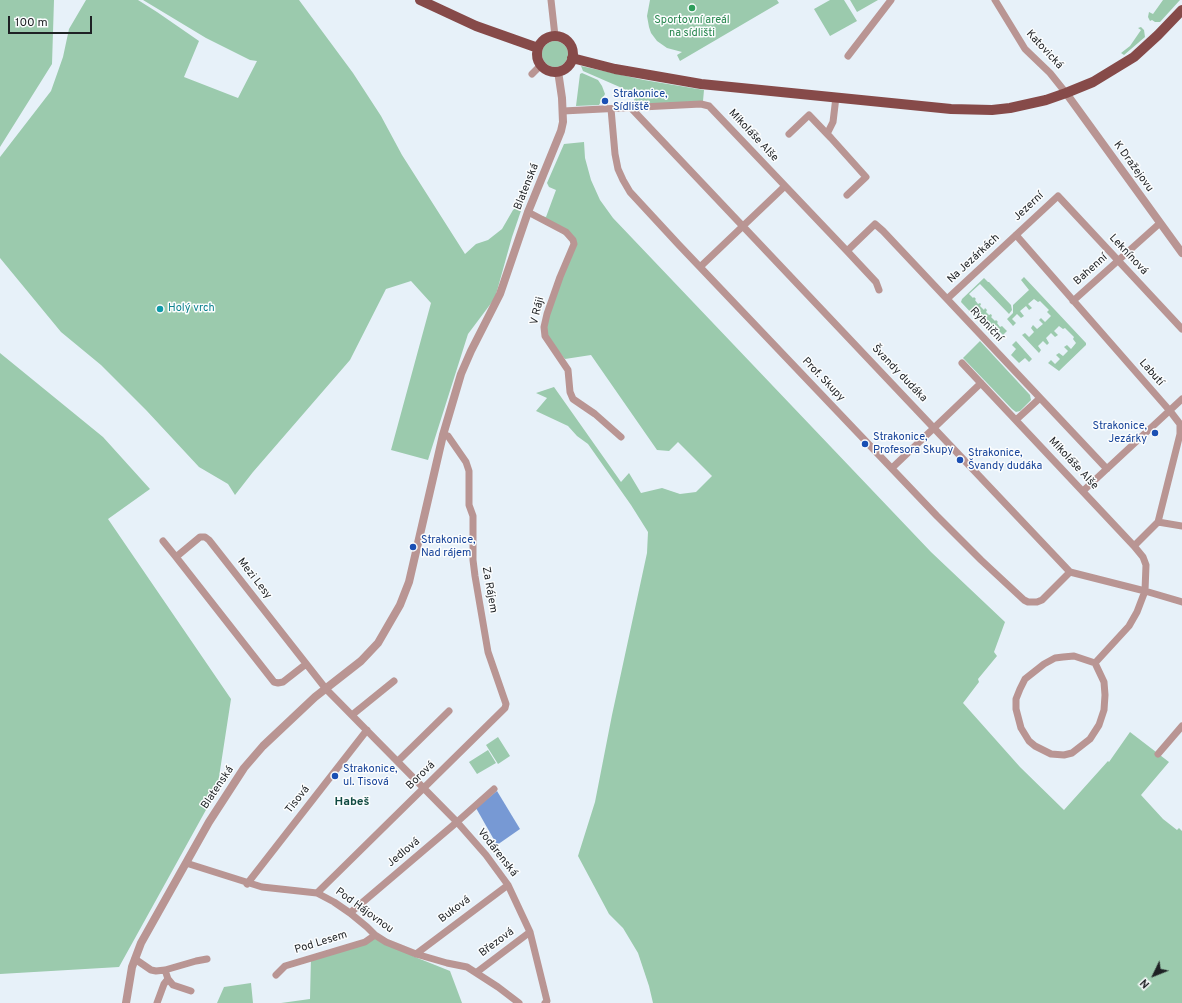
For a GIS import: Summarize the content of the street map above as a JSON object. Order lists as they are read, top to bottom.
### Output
{
  "streets": {
    "street": [
      "Katovická",
      "Mikoláše Alše",
      "K Dražejovu",
      "Blatenská",
      "Jezerní",
      "Leknínová",
      "Na Jezárkách",
      "Bahenní",
      "V Ráji",
      "Rybniční",
      "Labutí",
      "Švandy dudáka",
      "Prof. Skupy",
      "Mezi Lesy",
      "Za Rájem",
      "Borová",
      "Tisová",
      "Jedlová",
      "Vodárenská",
      "Buková",
      "Pod Hájovnou",
      "Pod Lesem",
      "Březová"
    ]
  },
  "crossings": [
    ["Katovická", "K Dražejovu"],
    ["Mikoláše Alše", "Blatenská"],
    ["Mikoláše Alše", "Rybniční"],
    ["Mikoláše Alše", "Švandy dudáka"],
    ["Mikoláše Alše", "Prof. Skupy"],
    ["K Dražejovu", "Bahenní"],
    ["Blatenská", "V Ráji"],
    ["Blatenská", "Mezi Lesy"],
    ["Blatenská", "Za Rájem"],
    ["Blatenská", "Vodárenská"],
    ["Blatenská", "Pod Hájovnou"],
    ["Jezerní", "Leknínová"],
    ["Jezerní", "Na Jezárkách"],
    ["Jezerní", "Labutí"],
    ["Leknínová", "Bahenní"],
    ["Na Jezárkách", "Rybniční"],
    ["Na Jezárkách", "Labutí"],
    ["Bahenní", "Labutí"],
    ["Švandy dudáka", "Prof. Skupy"],
    ["Mezi Lesy", "Vodárenská"],
    ["Za Rájem", "Borová"],
    ["Borová", "Vodárenská"],
    ["Borová", "Pod Hájovnou"],
    ["Tisová", "Vodárenská"],
    ["Tisová", "Pod Hájovnou"],
    ["Jedlová", "Vodárenská"],
    ["Jedlová", "Pod Hájovnou"],
    ["Vodárenská", "Buková"],
    ["Vodárenská", "Březová"],
    ["Buková", "Pod Hájovnou"],
    ["Pod Hájovnou", "Pod Lesem"],
    ["Pod Hájovnou", "Březová"]
  ],
  "districts": ["Habeš"],
  "places": [
    "Sportovní areál na sídlišti",
    "Strakonice, Sídliště",
    "Holý vrch",
    "Strakonice, Jezárky",
    "Strakonice, Profesora Skupy",
    "Strakonice, Švandy dudáka",
    "Strakonice, Nad rájem",
    "Strakonice, ul. Tisová"
  ],
  "scale_bar": "100 m",
  "north": "bottom left"
}
